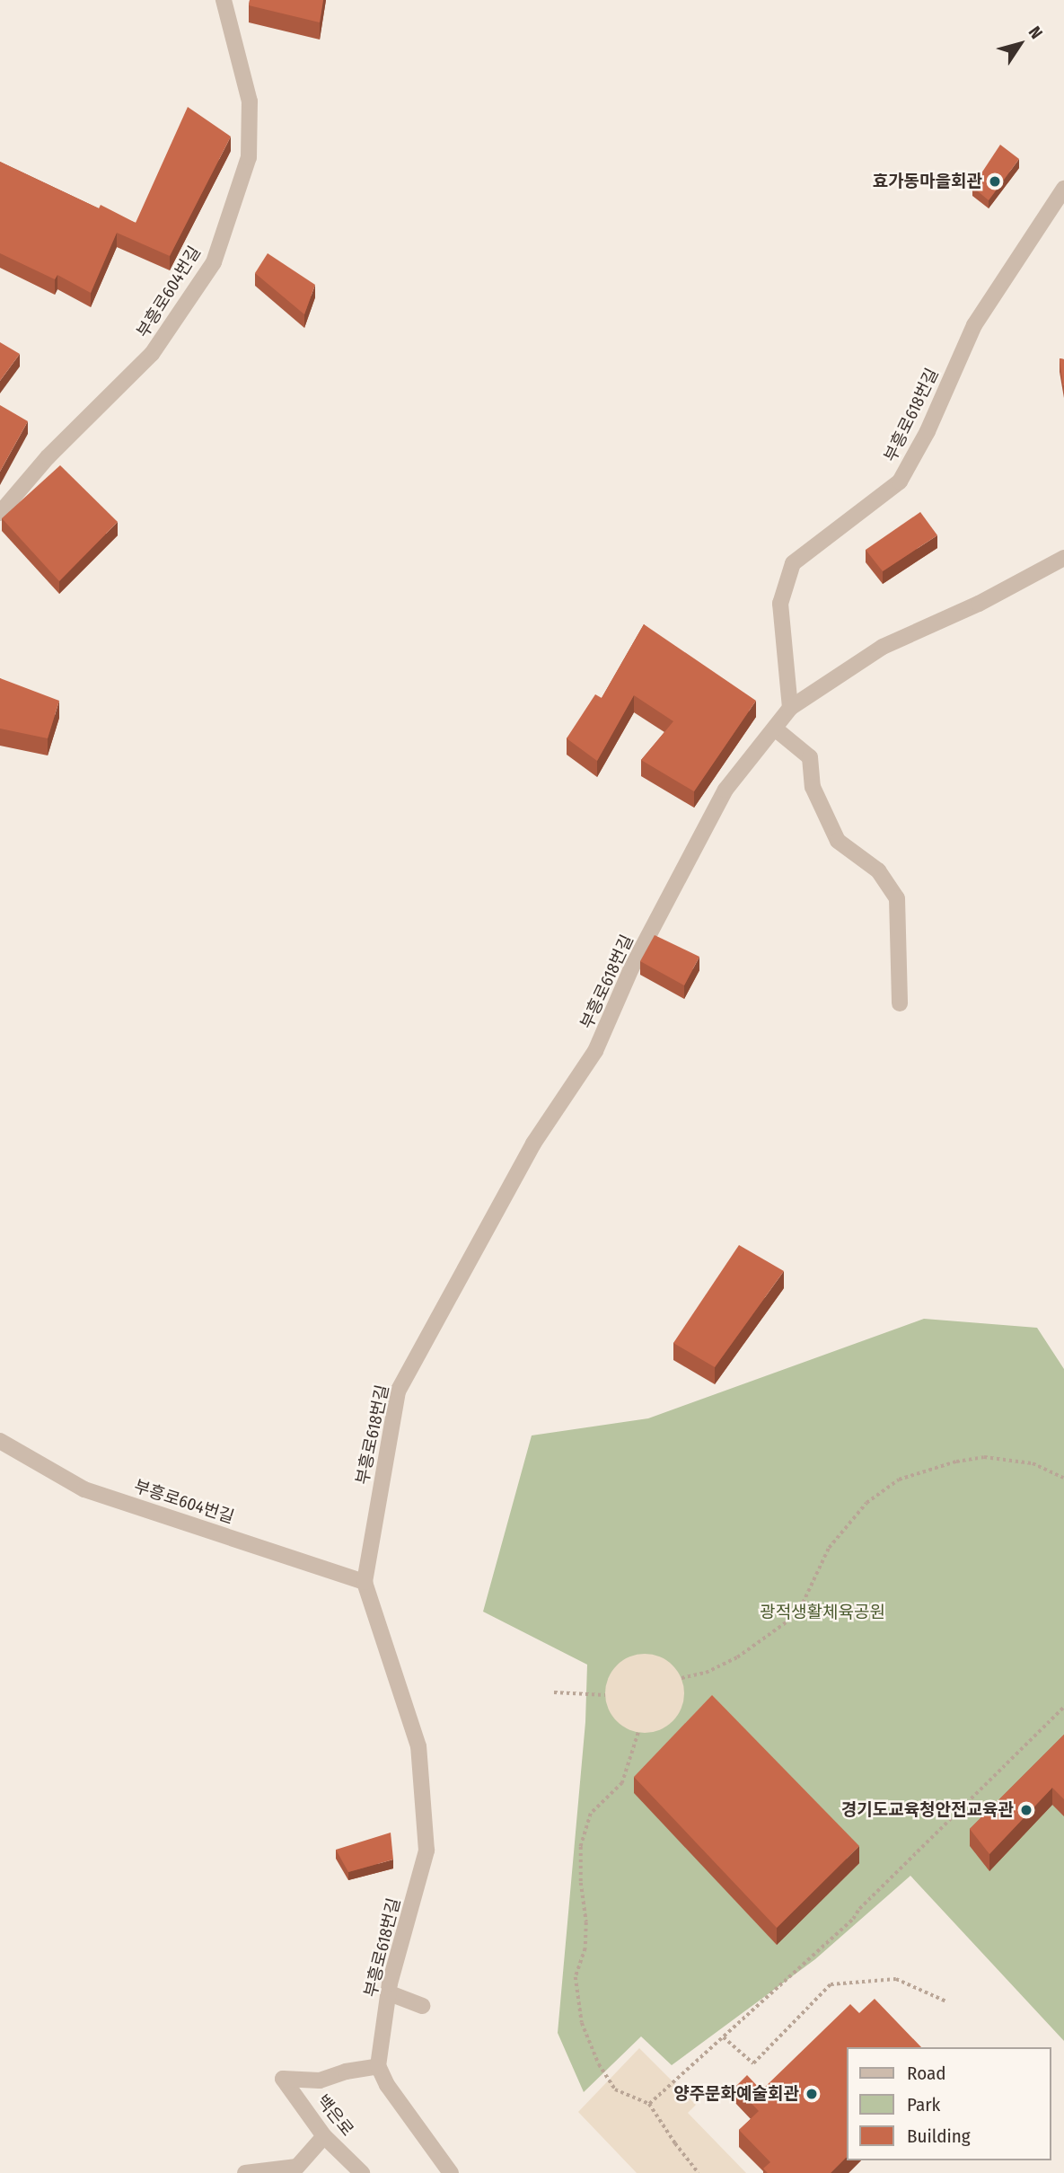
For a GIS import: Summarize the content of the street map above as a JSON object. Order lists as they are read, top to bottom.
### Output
{
  "streets": {
    "street": ["부흥로604번길", "부흥로618번길", "백은로"]
  },
  "crossings": [
    ["부흥로604번길", "부흥로618번길"],
    ["부흥로618번길", "백은로"]
  ],
  "parks": ["광적생활체육공원"],
  "places": ["효가동마을회관", "경기도교육청안전교육관", "양주문화예술회관"],
  "legend": ["Road", "Park", "Building"],
  "north": "top right"
}
